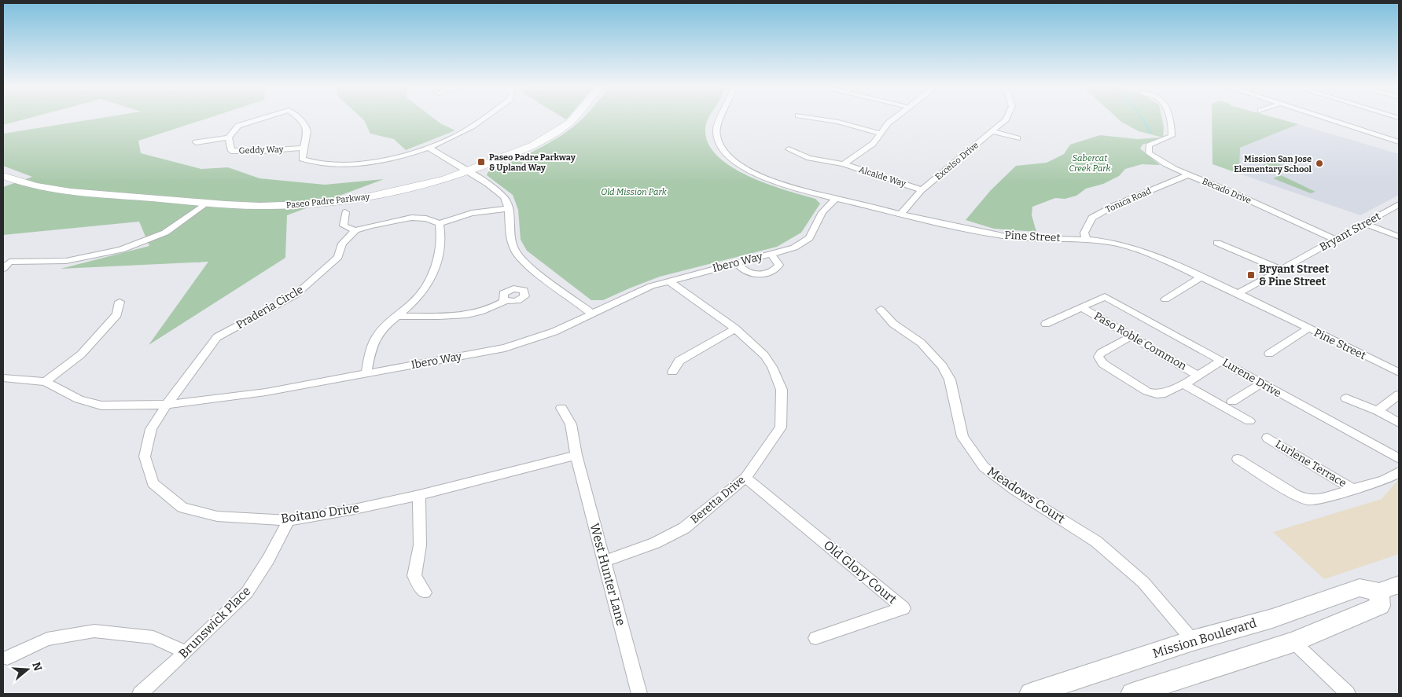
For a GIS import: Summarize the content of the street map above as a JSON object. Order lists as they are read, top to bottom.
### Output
{
  "streets": {
    "main road": ["Paseo Padre Parkway", "Mission Boulevard"],
    "street": [
      "Geddy Way",
      "Excelso Drive",
      "Alcalde Way",
      "Becado Drive",
      "Tonica Road",
      "Bryant Street",
      "Pine Street",
      "Ibero Way",
      "Praderia Circle",
      "Paso Roble Common",
      "Lurene Drive",
      "Lurlene Terrace",
      "Meadows Court",
      "Beretta Drive",
      "Boitano Drive",
      "Old Glory Court",
      "West Hunter Lane",
      "Brunswick Place"
    ]
  },
  "crossings": [
    ["Excelso Drive", "Alcalde Way"],
    ["Excelso Drive", "Pine Street"],
    ["Becado Drive", "Tonica Road"],
    ["Becado Drive", "Bryant Street"],
    ["Tonica Road", "Pine Street"],
    ["Bryant Street", "Pine Street"],
    ["Pine Street", "Ibero Way"],
    ["Ibero Way", "Praderia Circle"],
    ["Ibero Way", "Beretta Drive"],
    ["Ibero Way", "Boitano Drive"],
    ["Praderia Circle", "Boitano Drive"],
    ["Paso Roble Common", "Lurene Drive"],
    ["Meadows Court", "Mission Boulevard"],
    ["Beretta Drive", "Old Glory Court"],
    ["Beretta Drive", "West Hunter Lane"],
    ["Boitano Drive", "West Hunter Lane"],
    ["Boitano Drive", "Brunswick Place"]
  ],
  "parks": ["Sabercat Creek Park", "Old Mission Park"],
  "places": {
    "transit": ["Paseo Padre Parkway & Upland Way", "Bryant Street & Pine Street"],
    "other": ["Mission San Jose Elementary School"]
  },
  "north": "right"
}
